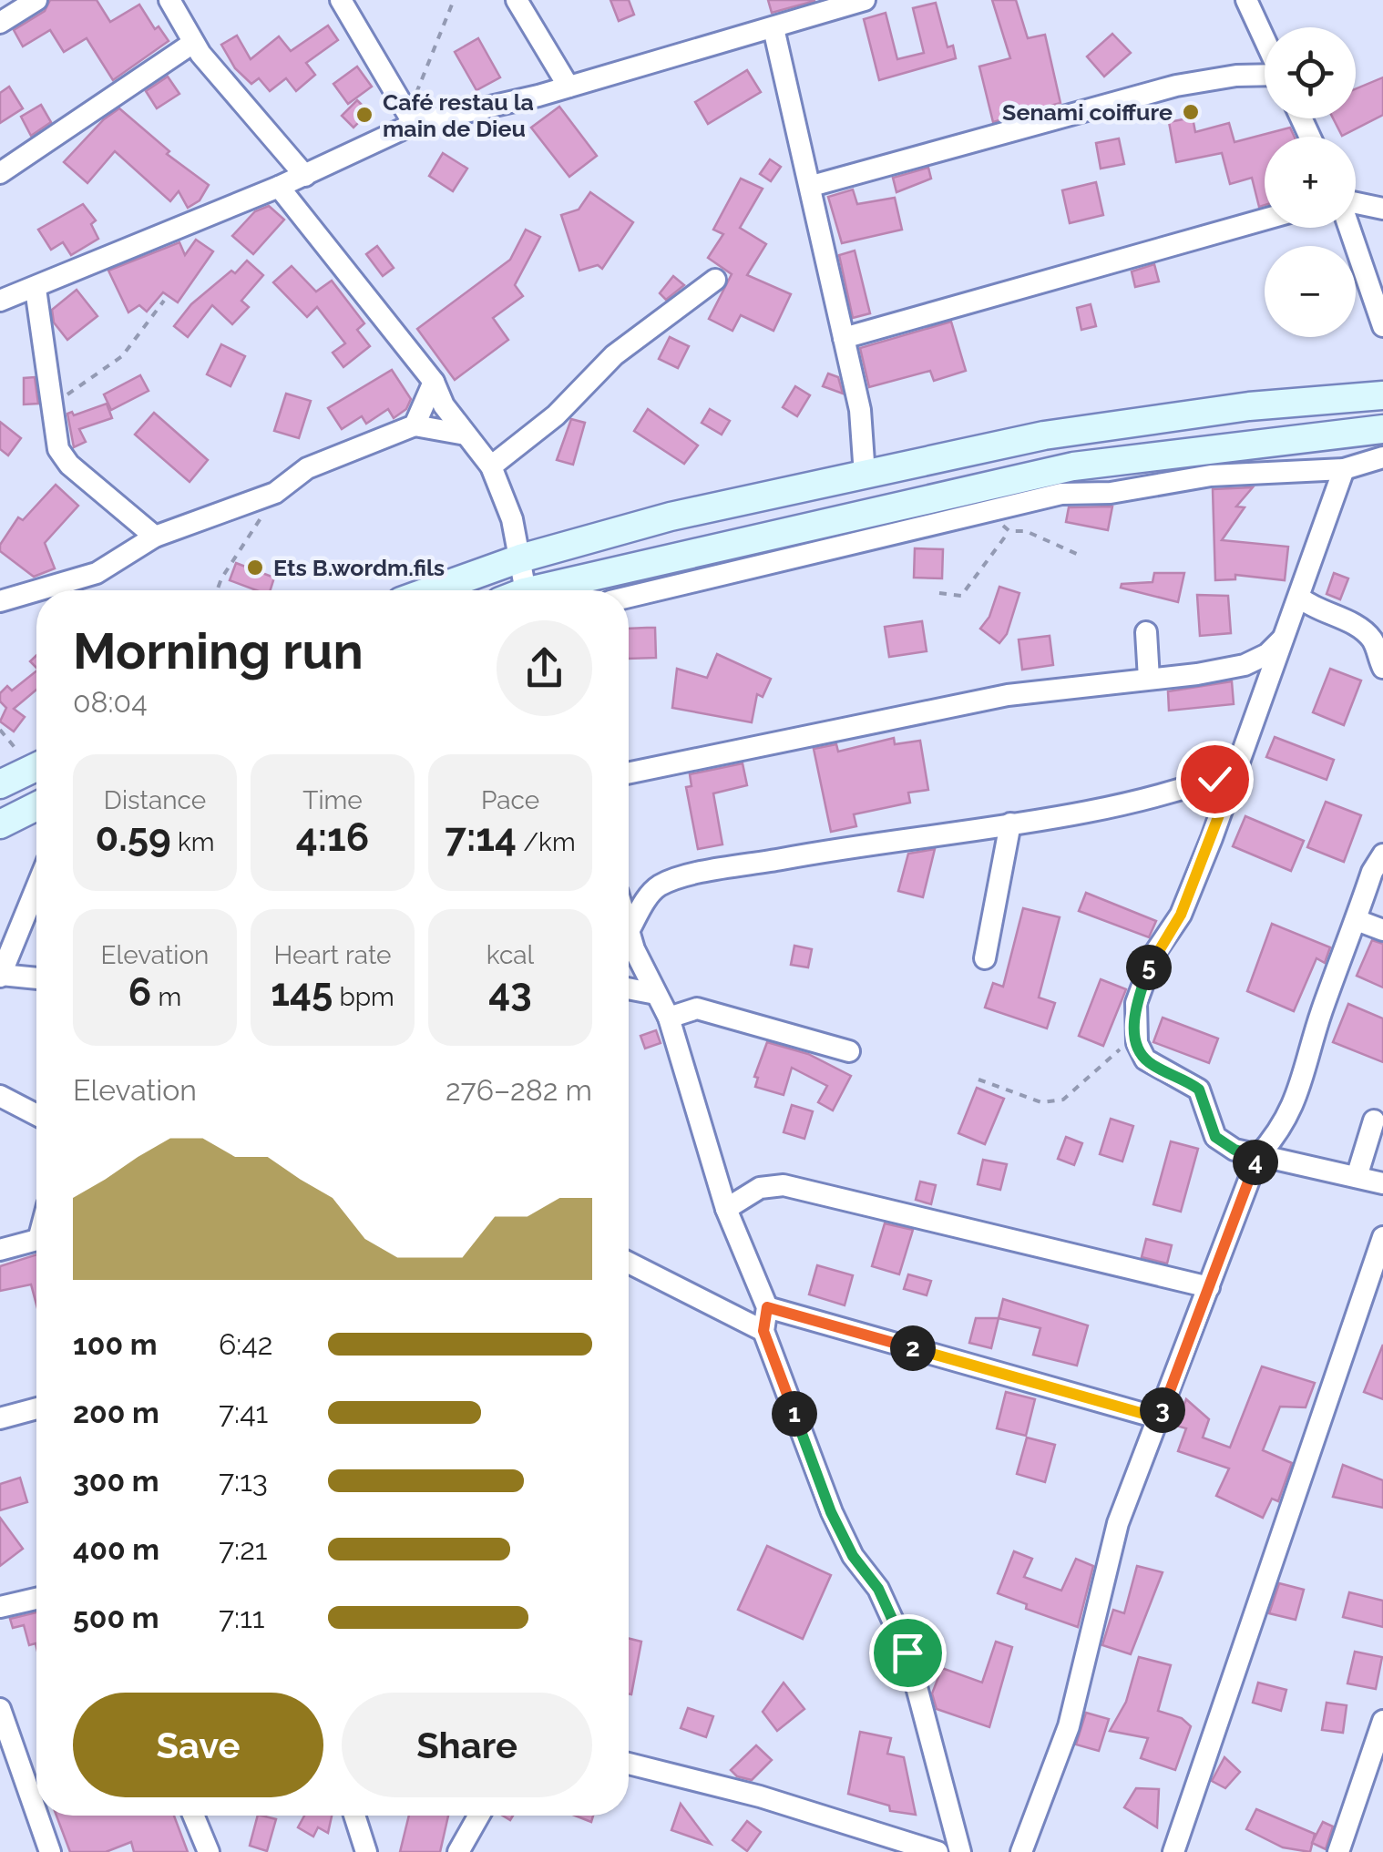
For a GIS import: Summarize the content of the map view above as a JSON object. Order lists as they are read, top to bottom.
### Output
{
  "places": ["Senami coiffure", "Café restau la main de Dieu", "Ets B.wordm.fils"],
  "page": {
    "map_buttons": ["+", "−"],
    "heading": ["Morning run", "08:04"],
    "stats": [
      ["Distance", "0.59 km"],
      ["Time", "4:16"],
      ["Pace", "7:14 /km"],
      ["Elevation", "6 m"],
      ["Heart rate", "145 bpm"],
      ["kcal", "43"]
    ],
    "pins": [
      "5",
      "4",
      "2",
      "3",
      "1"
    ],
    "chart": ["Elevation", "276–282 m"],
    "list": [
      {
        "name": "100 m",
        "note": "6:42"
      },
      {
        "name": "200 m",
        "note": "7:41"
      },
      {
        "name": "300 m",
        "note": "7:13"
      },
      {
        "name": "400 m",
        "note": "7:21"
      },
      {
        "name": "500 m",
        "note": "7:11"
      }
    ],
    "buttons": ["Save", "Share"]
  }
}
